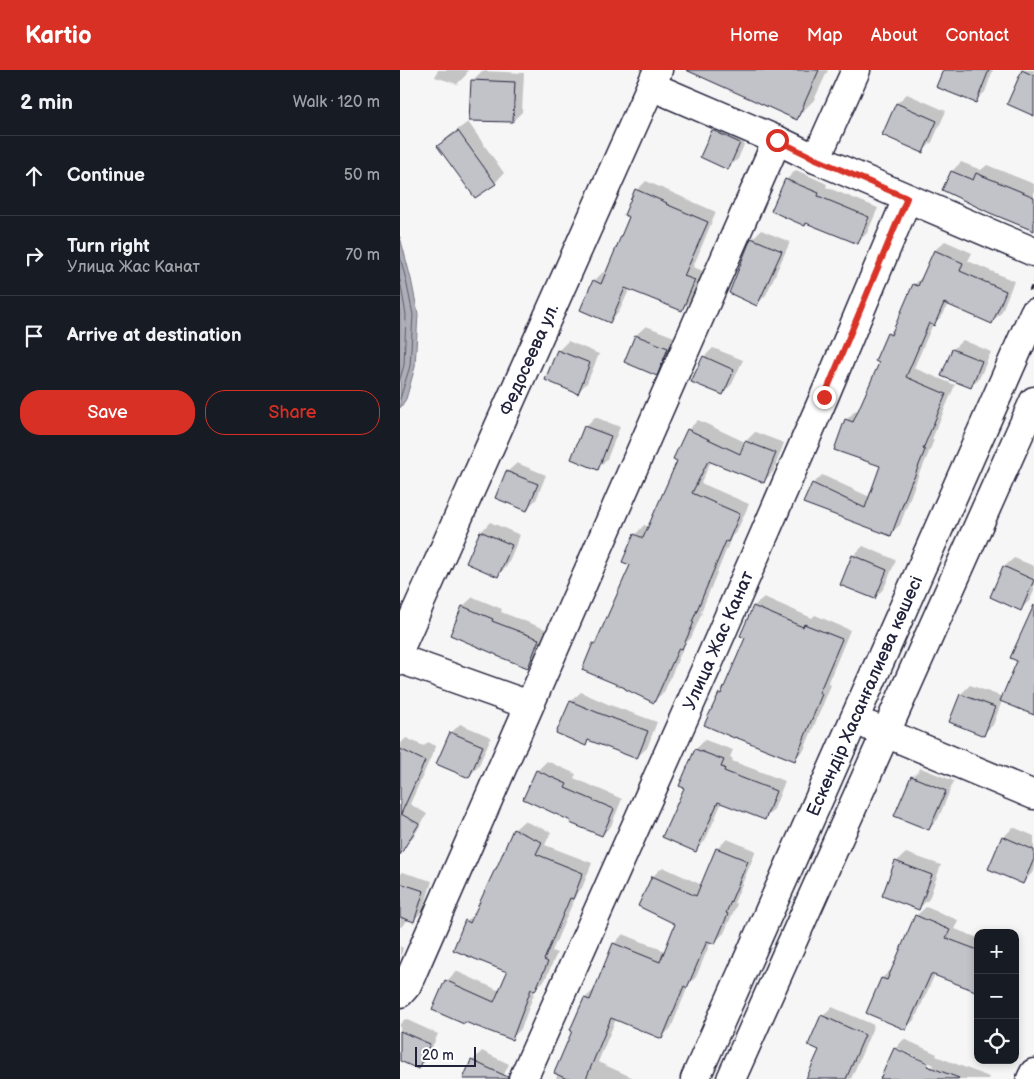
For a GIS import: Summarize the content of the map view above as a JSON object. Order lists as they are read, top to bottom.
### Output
{
  "streets": {
    "street": ["Федосеева ул.", "Улица Жас Канат", "Ескендір Хасанғалиева көшесі"]
  },
  "scale_bar": "20 m",
  "page": {
    "header": "Kartio",
    "nav": [
      "Home",
      "Map",
      "About",
      "Contact"
    ],
    "heading": ["2 min", "Walk · 120 m"],
    "list": [
      ["Continue", "50 m"],
      ["Turn right", "Улица Жас Канат", "70 m"],
      "Arrive at destination"
    ],
    "buttons": ["Save", "Share"],
    "map_buttons": ["+", "−"],
    "scale": "20 m"
  }
}
